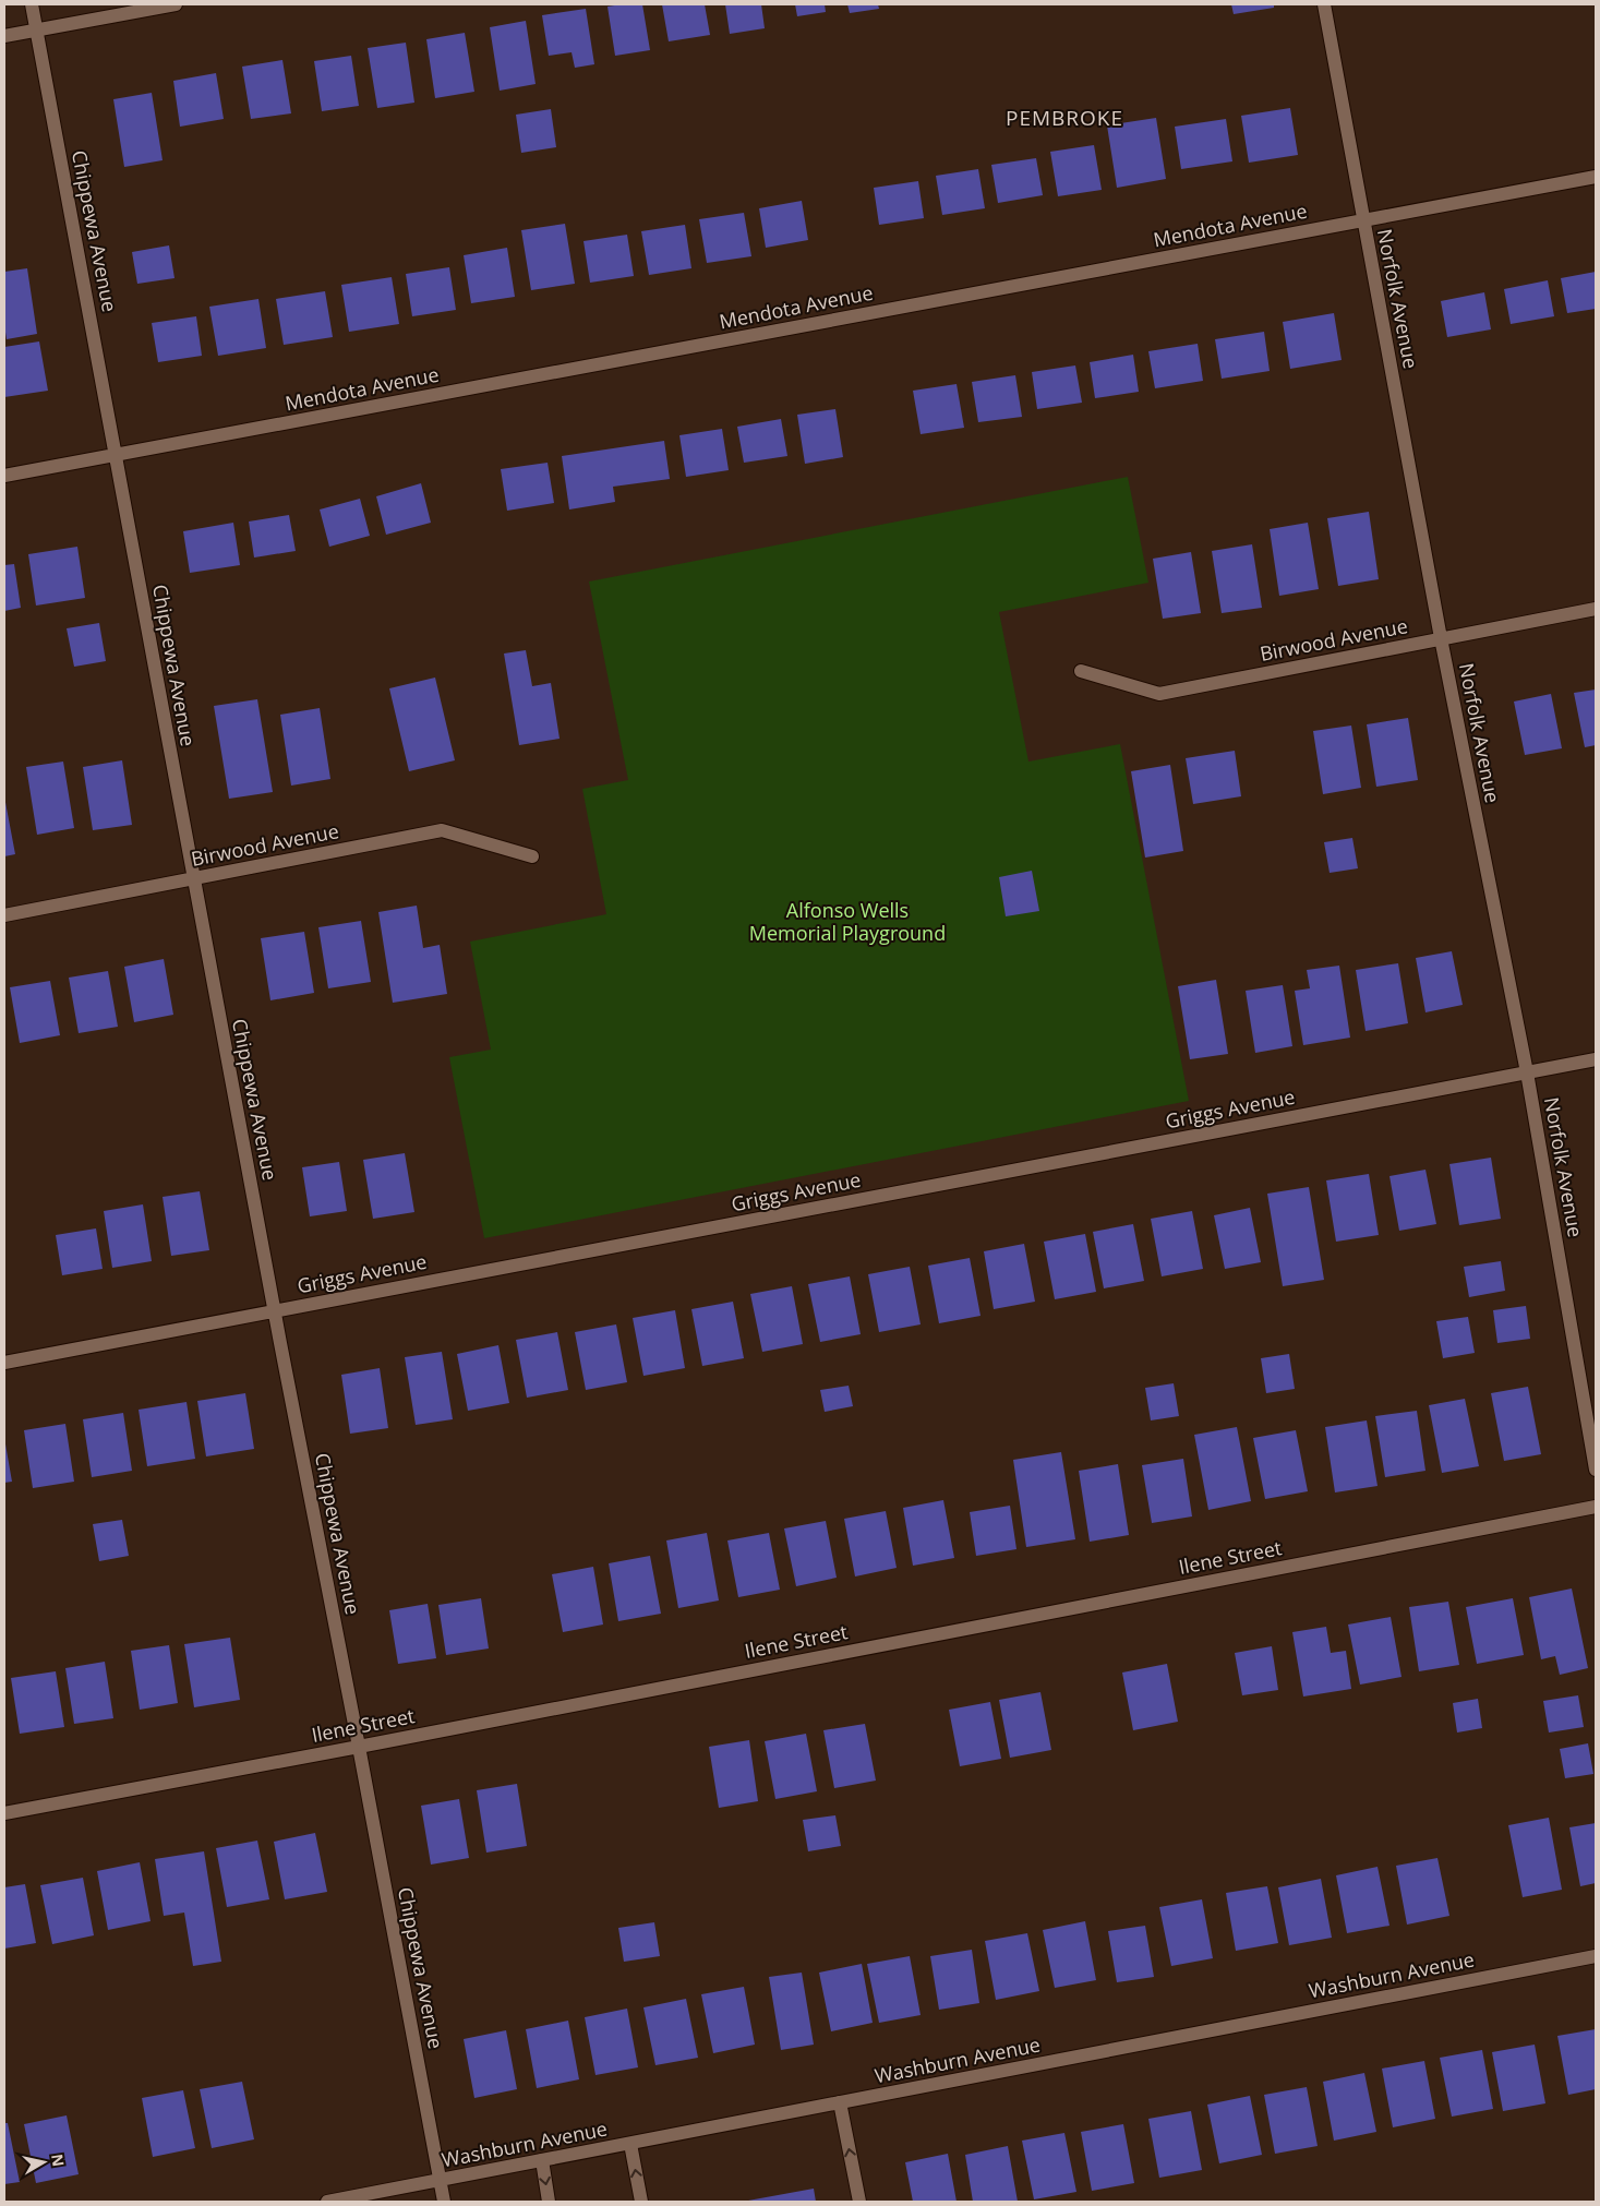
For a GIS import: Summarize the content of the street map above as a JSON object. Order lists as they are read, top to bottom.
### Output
{
  "streets": {
    "street": [
      "Mendota Avenue",
      "Chippewa Avenue",
      "Norfolk Avenue",
      "Birwood Avenue",
      "Griggs Avenue",
      "Ilene Street",
      "Washburn Avenue"
    ]
  },
  "crossings": [
    ["Mendota Avenue", "Chippewa Avenue"],
    ["Mendota Avenue", "Norfolk Avenue"],
    ["Chippewa Avenue", "Birwood Avenue"],
    ["Chippewa Avenue", "Griggs Avenue"],
    ["Chippewa Avenue", "Ilene Street"],
    ["Chippewa Avenue", "Washburn Avenue"],
    ["Norfolk Avenue", "Birwood Avenue"],
    ["Norfolk Avenue", "Griggs Avenue"]
  ],
  "districts": ["PEMBROKE"],
  "parks": ["Alfonso Wells Memorial Playground"],
  "north": "right"
}
